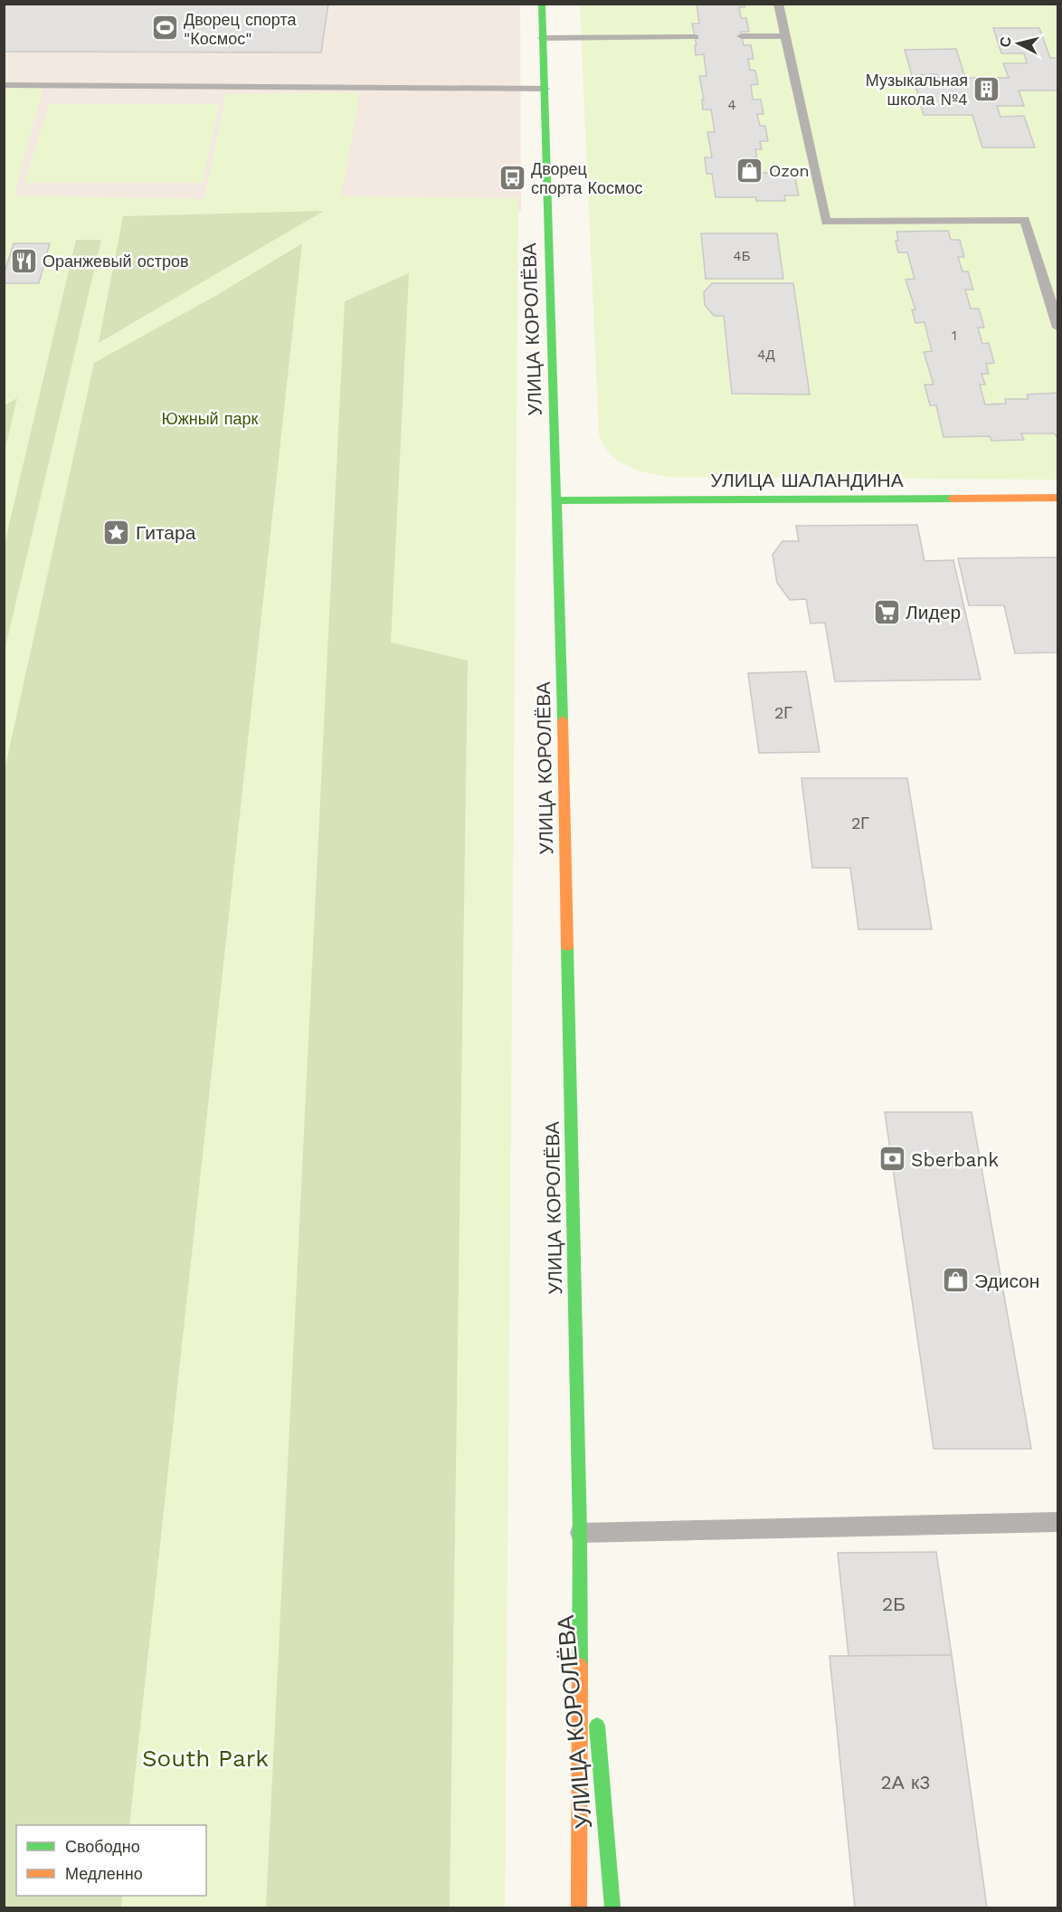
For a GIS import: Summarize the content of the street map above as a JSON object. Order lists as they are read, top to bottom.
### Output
{
  "streets": {
    "street": ["УЛИЦА КОРОЛЁВА", "УЛИЦА ШАЛАНДИНА"]
  },
  "crossings": [
    ["УЛИЦА КОРОЛЁВА", "УЛИЦА ШАЛАНДИНА"]
  ],
  "parks": ["Южный парк", "South Park"],
  "places": {
    "sports": ["Дворец спорта \"Космос\""],
    "building": ["Музыкальная школа №4"],
    "shop": ["Ozon", "Эдисон"],
    "bus stop": ["Дворец спорта Космос"],
    "restaurant": ["Оранжевый остров"],
    "place": ["Гитара"],
    "supermarket": ["Лидер"],
    "bank": ["Sberbank"]
  },
  "house_numbers": [
    "4",
    "4Б",
    "1",
    "4Д",
    "2Г",
    "2Г",
    "2Б",
    "2А к3"
  ],
  "legend": ["Свободно", "Медленно"],
  "north": "left"
}
